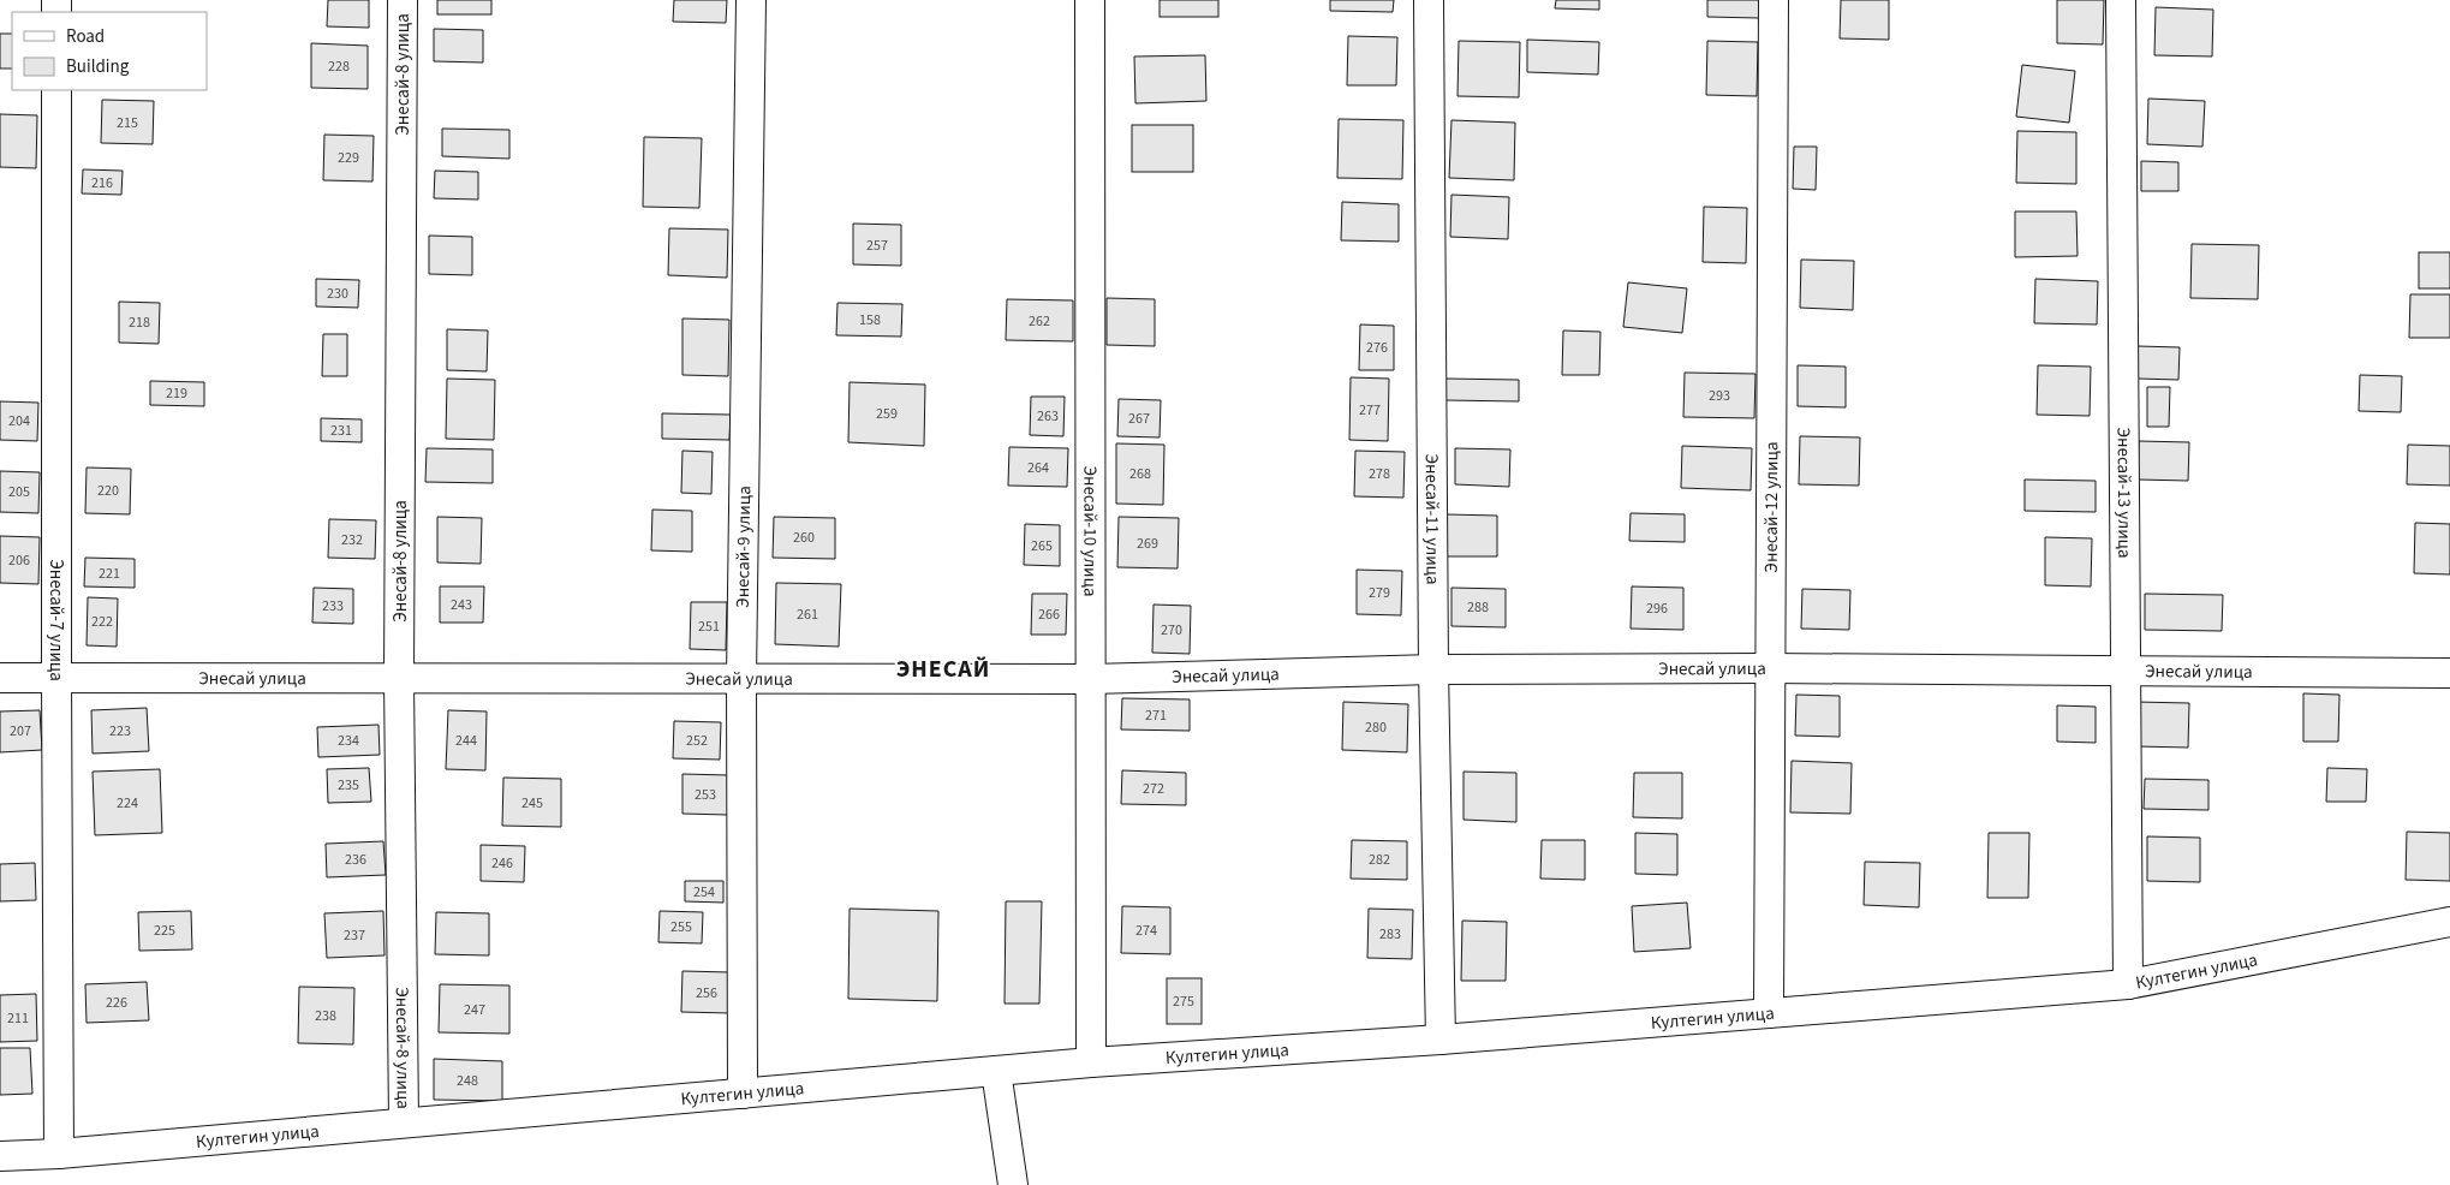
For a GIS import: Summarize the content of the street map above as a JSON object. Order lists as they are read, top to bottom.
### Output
{
  "streets": {
    "street": [
      "Энесай-8 улица",
      "Энесай-13 улица",
      "Энесай-12 улица",
      "Энесай-11 улица",
      "Энесай-10 улица",
      "Энесай-9 улица",
      "Энесай-7 улица",
      "Энесай улица",
      "Култегин улица"
    ]
  },
  "crossings": [
    ["Энесай-8 улица", "Энесай улица"],
    ["Энесай-8 улица", "Култегин улица"],
    ["Энесай-13 улица", "Энесай улица"],
    ["Энесай-13 улица", "Култегин улица"],
    ["Энесай-12 улица", "Энесай улица"],
    ["Энесай-12 улица", "Култегин улица"],
    ["Энесай-11 улица", "Энесай улица"],
    ["Энесай-11 улица", "Култегин улица"],
    ["Энесай-10 улица", "Энесай улица"],
    ["Энесай-10 улица", "Култегин улица"],
    ["Энесай-9 улица", "Энесай улица"],
    ["Энесай-9 улица", "Култегин улица"],
    ["Энесай-7 улица", "Энесай улица"],
    ["Энесай-7 улица", "Култегин улица"]
  ],
  "districts": ["ЭНЕСАЙ"],
  "house_numbers": [
    "228",
    "215",
    "229",
    "216",
    "257",
    "230",
    "158",
    "262",
    "218",
    "276",
    "219",
    "293",
    "277",
    "259",
    "263",
    "267",
    "204",
    "231",
    "264",
    "268",
    "278",
    "220",
    "205",
    "260",
    "232",
    "269",
    "265",
    "206",
    "221",
    "279",
    "243",
    "233",
    "288",
    "296",
    "261",
    "266",
    "222",
    "251",
    "270",
    "271",
    "280",
    "207",
    "223",
    "234",
    "244",
    "252",
    "235",
    "272",
    "253",
    "224",
    "245",
    "236",
    "282",
    "246",
    "254",
    "255",
    "225",
    "274",
    "283",
    "237",
    "256",
    "275",
    "226",
    "247",
    "238",
    "211",
    "248"
  ],
  "legend": ["Road", "Building"]
}
